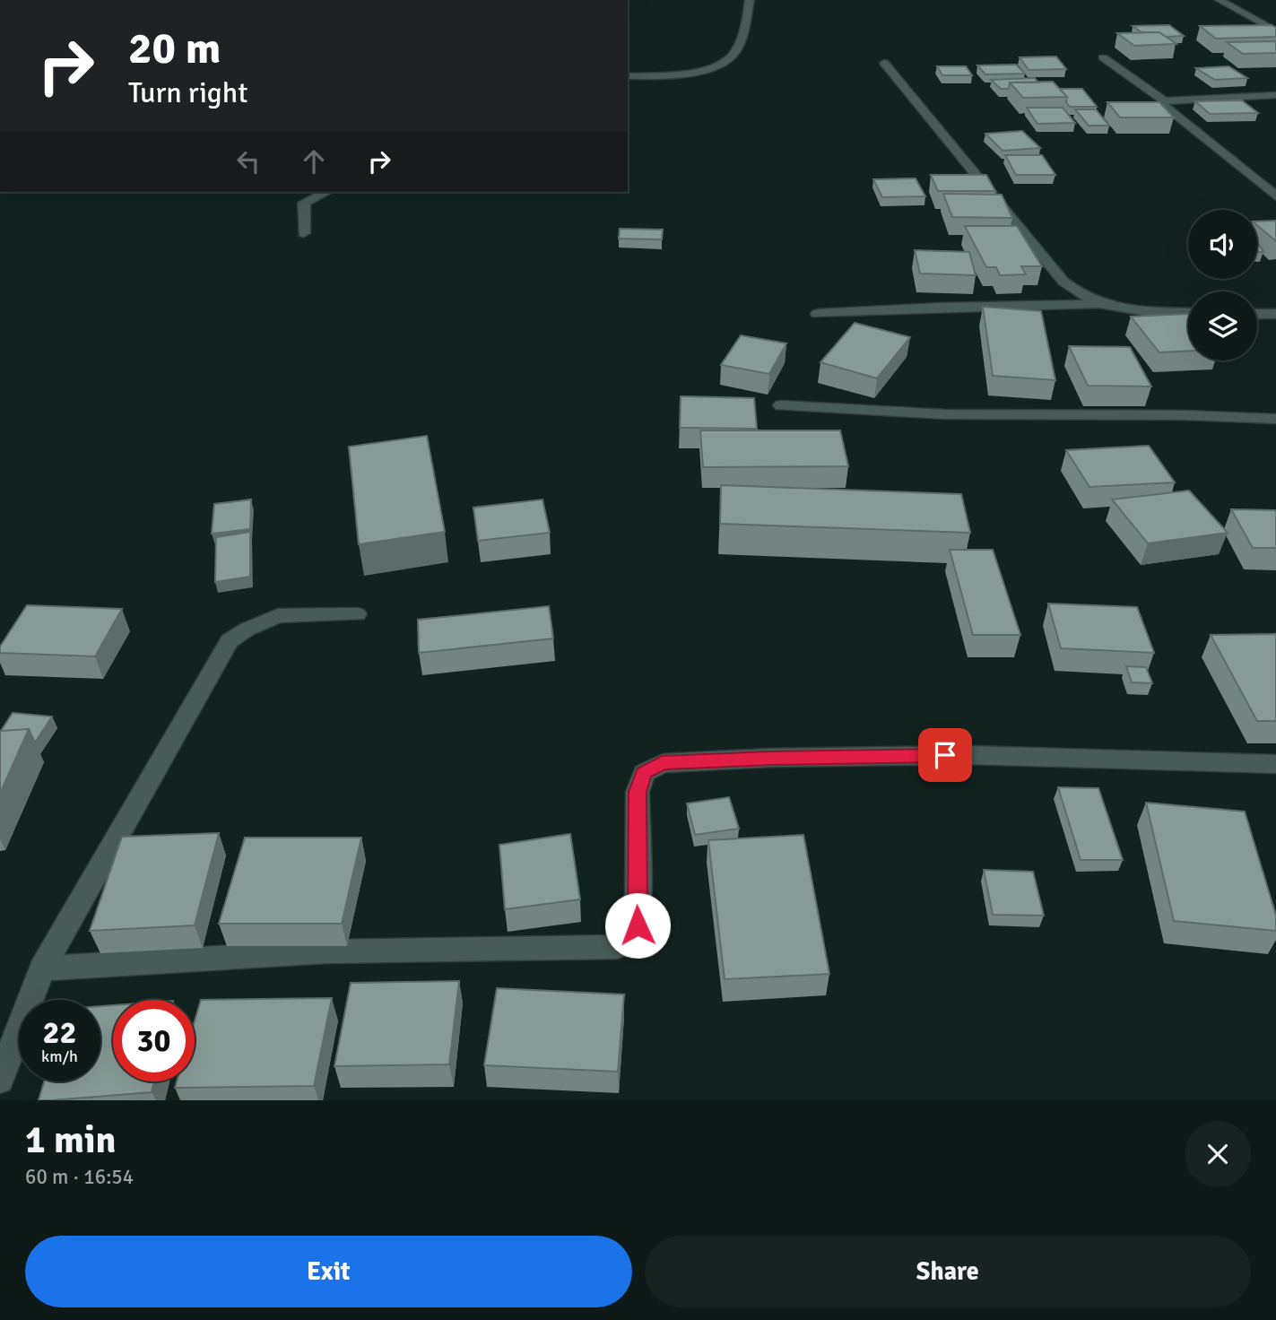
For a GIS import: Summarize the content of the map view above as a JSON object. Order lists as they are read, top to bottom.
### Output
{
  "page": {
    "turn": ["20 m", "Turn right"],
    "speed": "22 km/h",
    "limit": "30",
    "heading": ["1 min", "60 m · 16:54"],
    "buttons": ["Exit", "Share"]
  }
}
